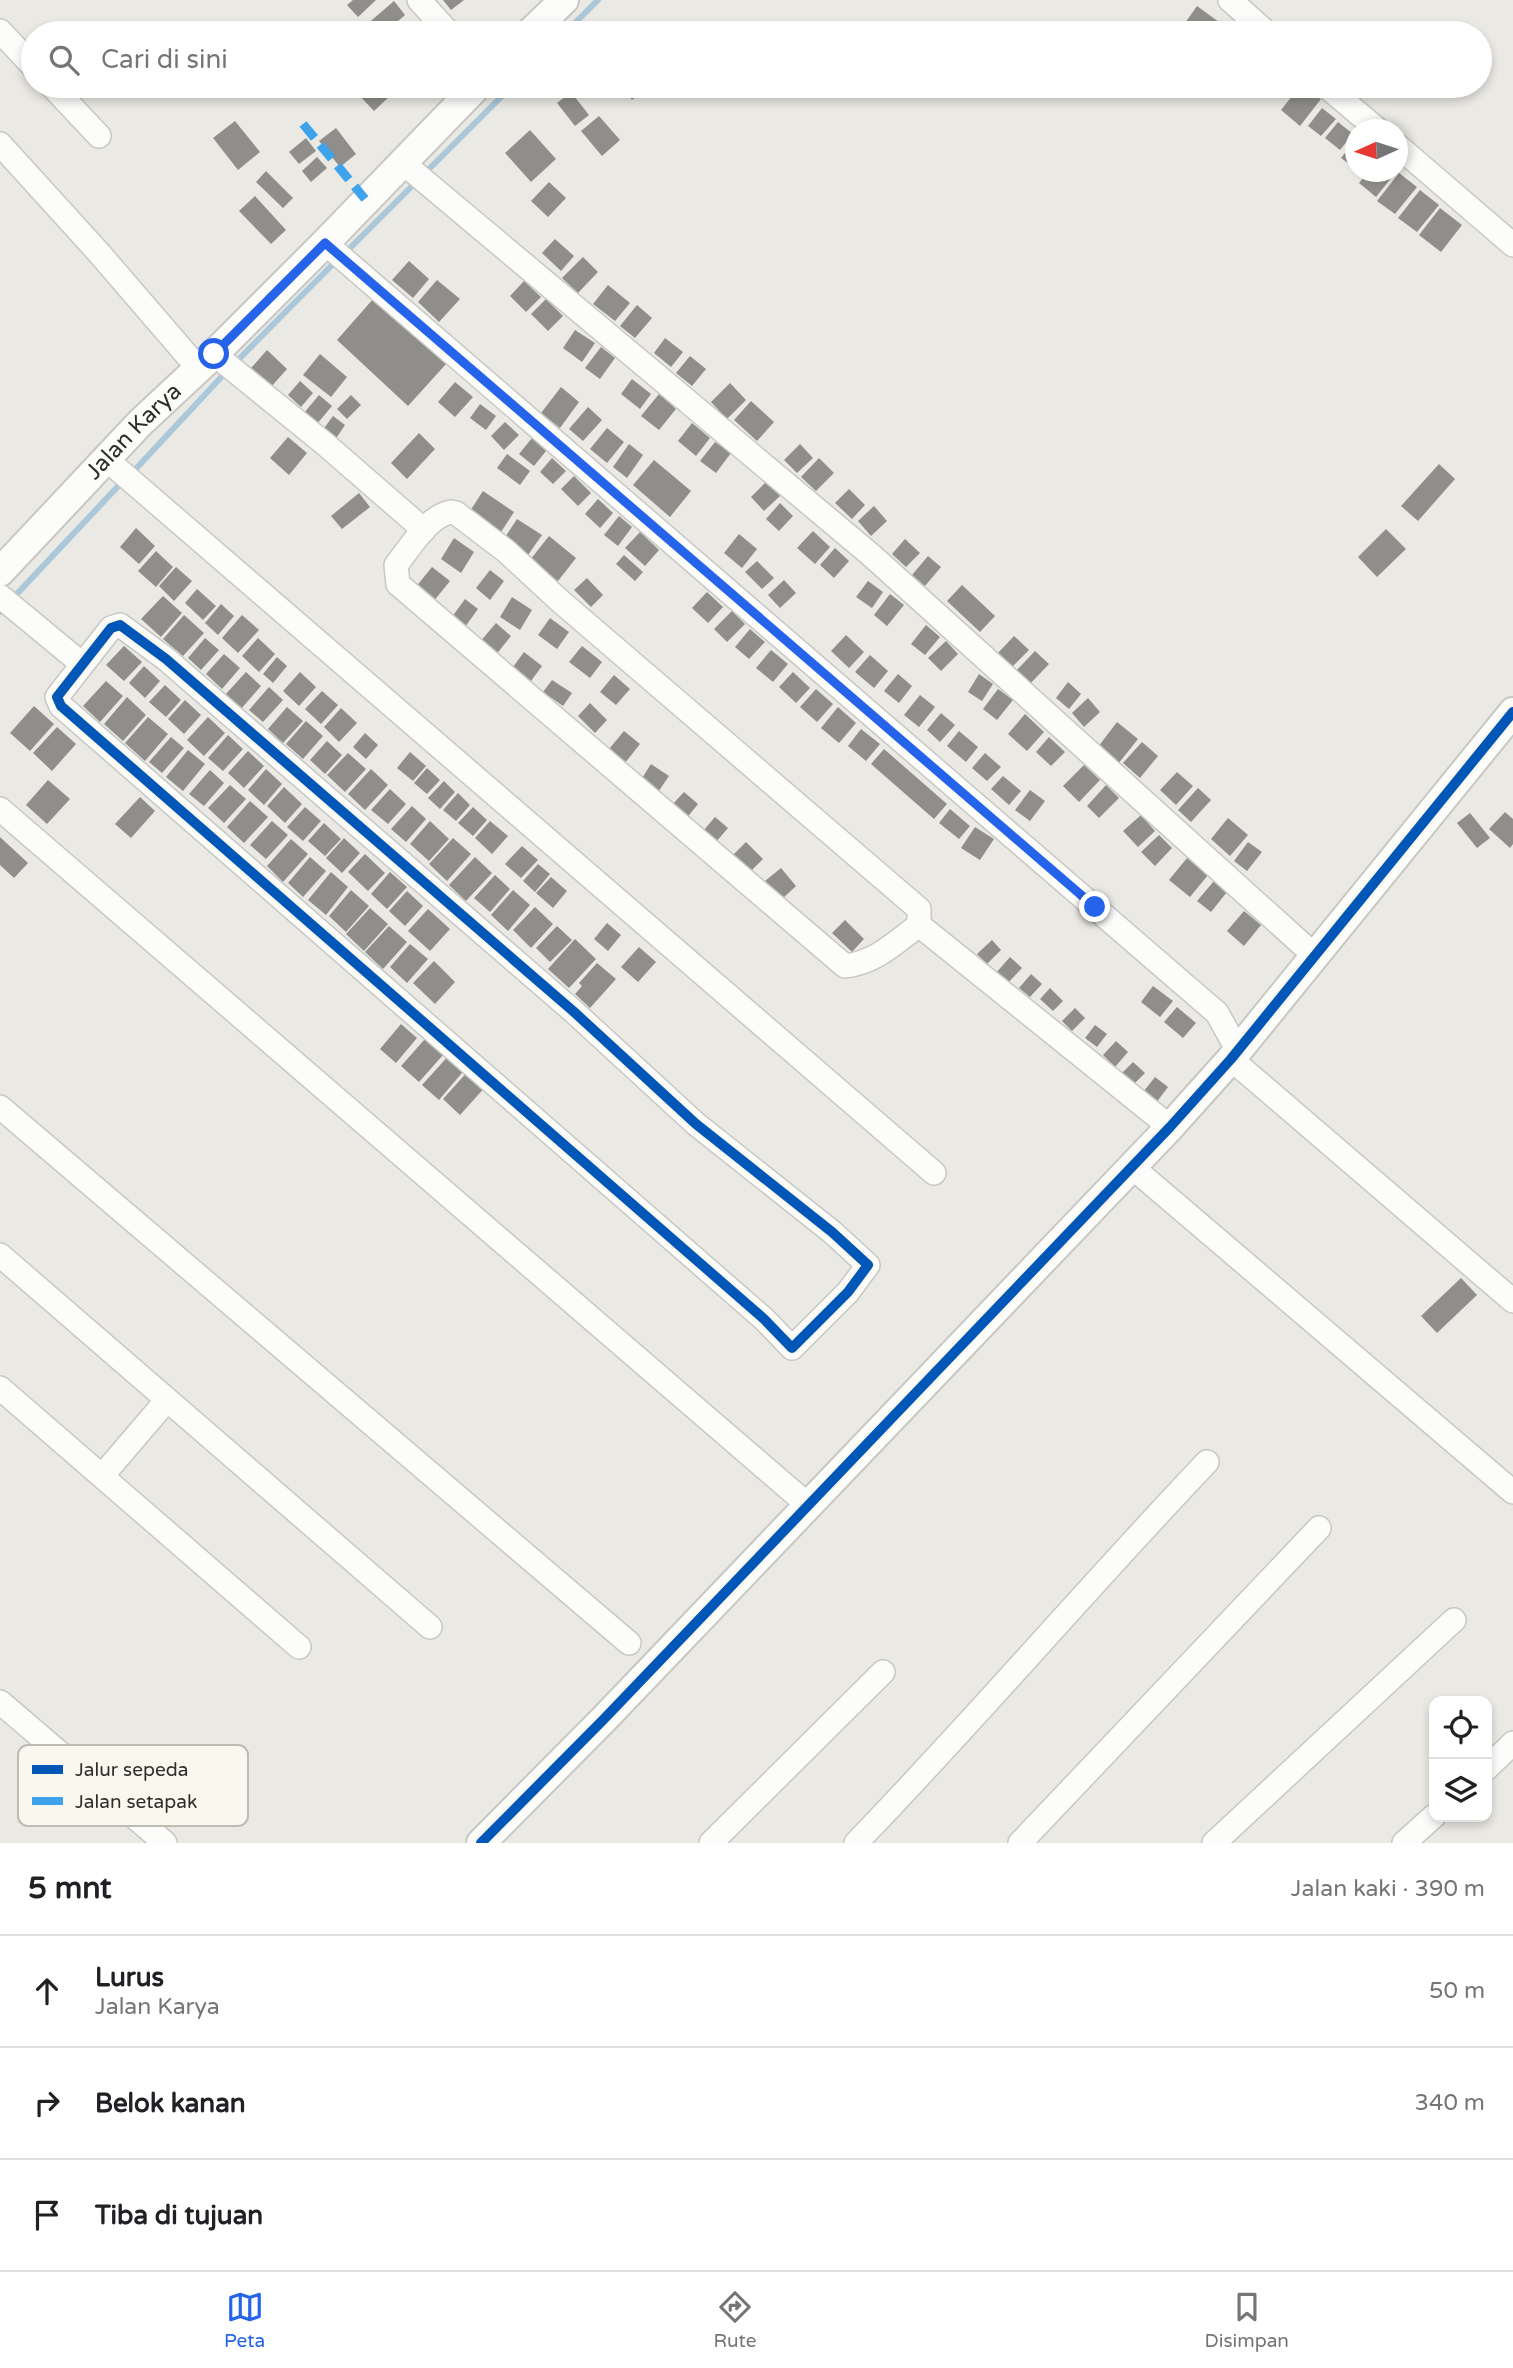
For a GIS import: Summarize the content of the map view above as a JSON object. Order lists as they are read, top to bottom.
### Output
{
  "streets": {
    "street": ["Jalan Karya"]
  },
  "legend": ["Jalur sepeda", "Jalan setapak"],
  "north": "left",
  "page": {
    "search": "Cari di sini",
    "heading": ["5 mnt", "Jalan kaki · 390 m"],
    "list": [
      ["Lurus", "Jalan Karya", "50 m"],
      ["Belok kanan", "340 m"],
      "Tiba di tujuan"
    ],
    "nav": ["Peta", "Rute", "Disimpan"]
  }
}
